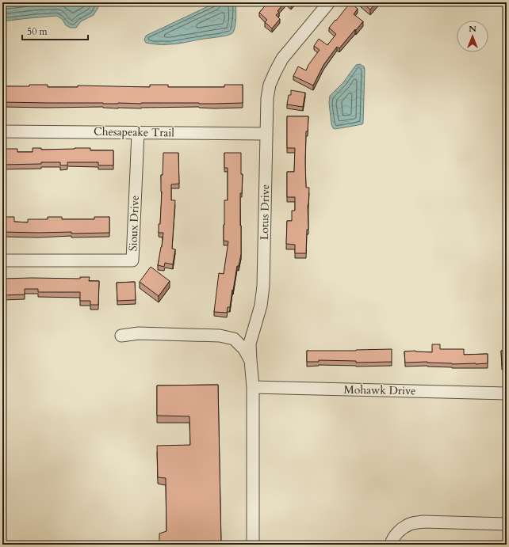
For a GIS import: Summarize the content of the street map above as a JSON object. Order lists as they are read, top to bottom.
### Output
{
  "streets": {
    "street": [
      "Chesapeake Trail",
      "Lotus Drive",
      "Sioux Drive",
      "Mohawk Drive"
    ]
  },
  "crossings": [
    ["Chesapeake Trail", "Lotus Drive"],
    ["Chesapeake Trail", "Sioux Drive"],
    ["Lotus Drive", "Mohawk Drive"]
  ],
  "scale_bar": "50 m",
  "north": "top"
}
